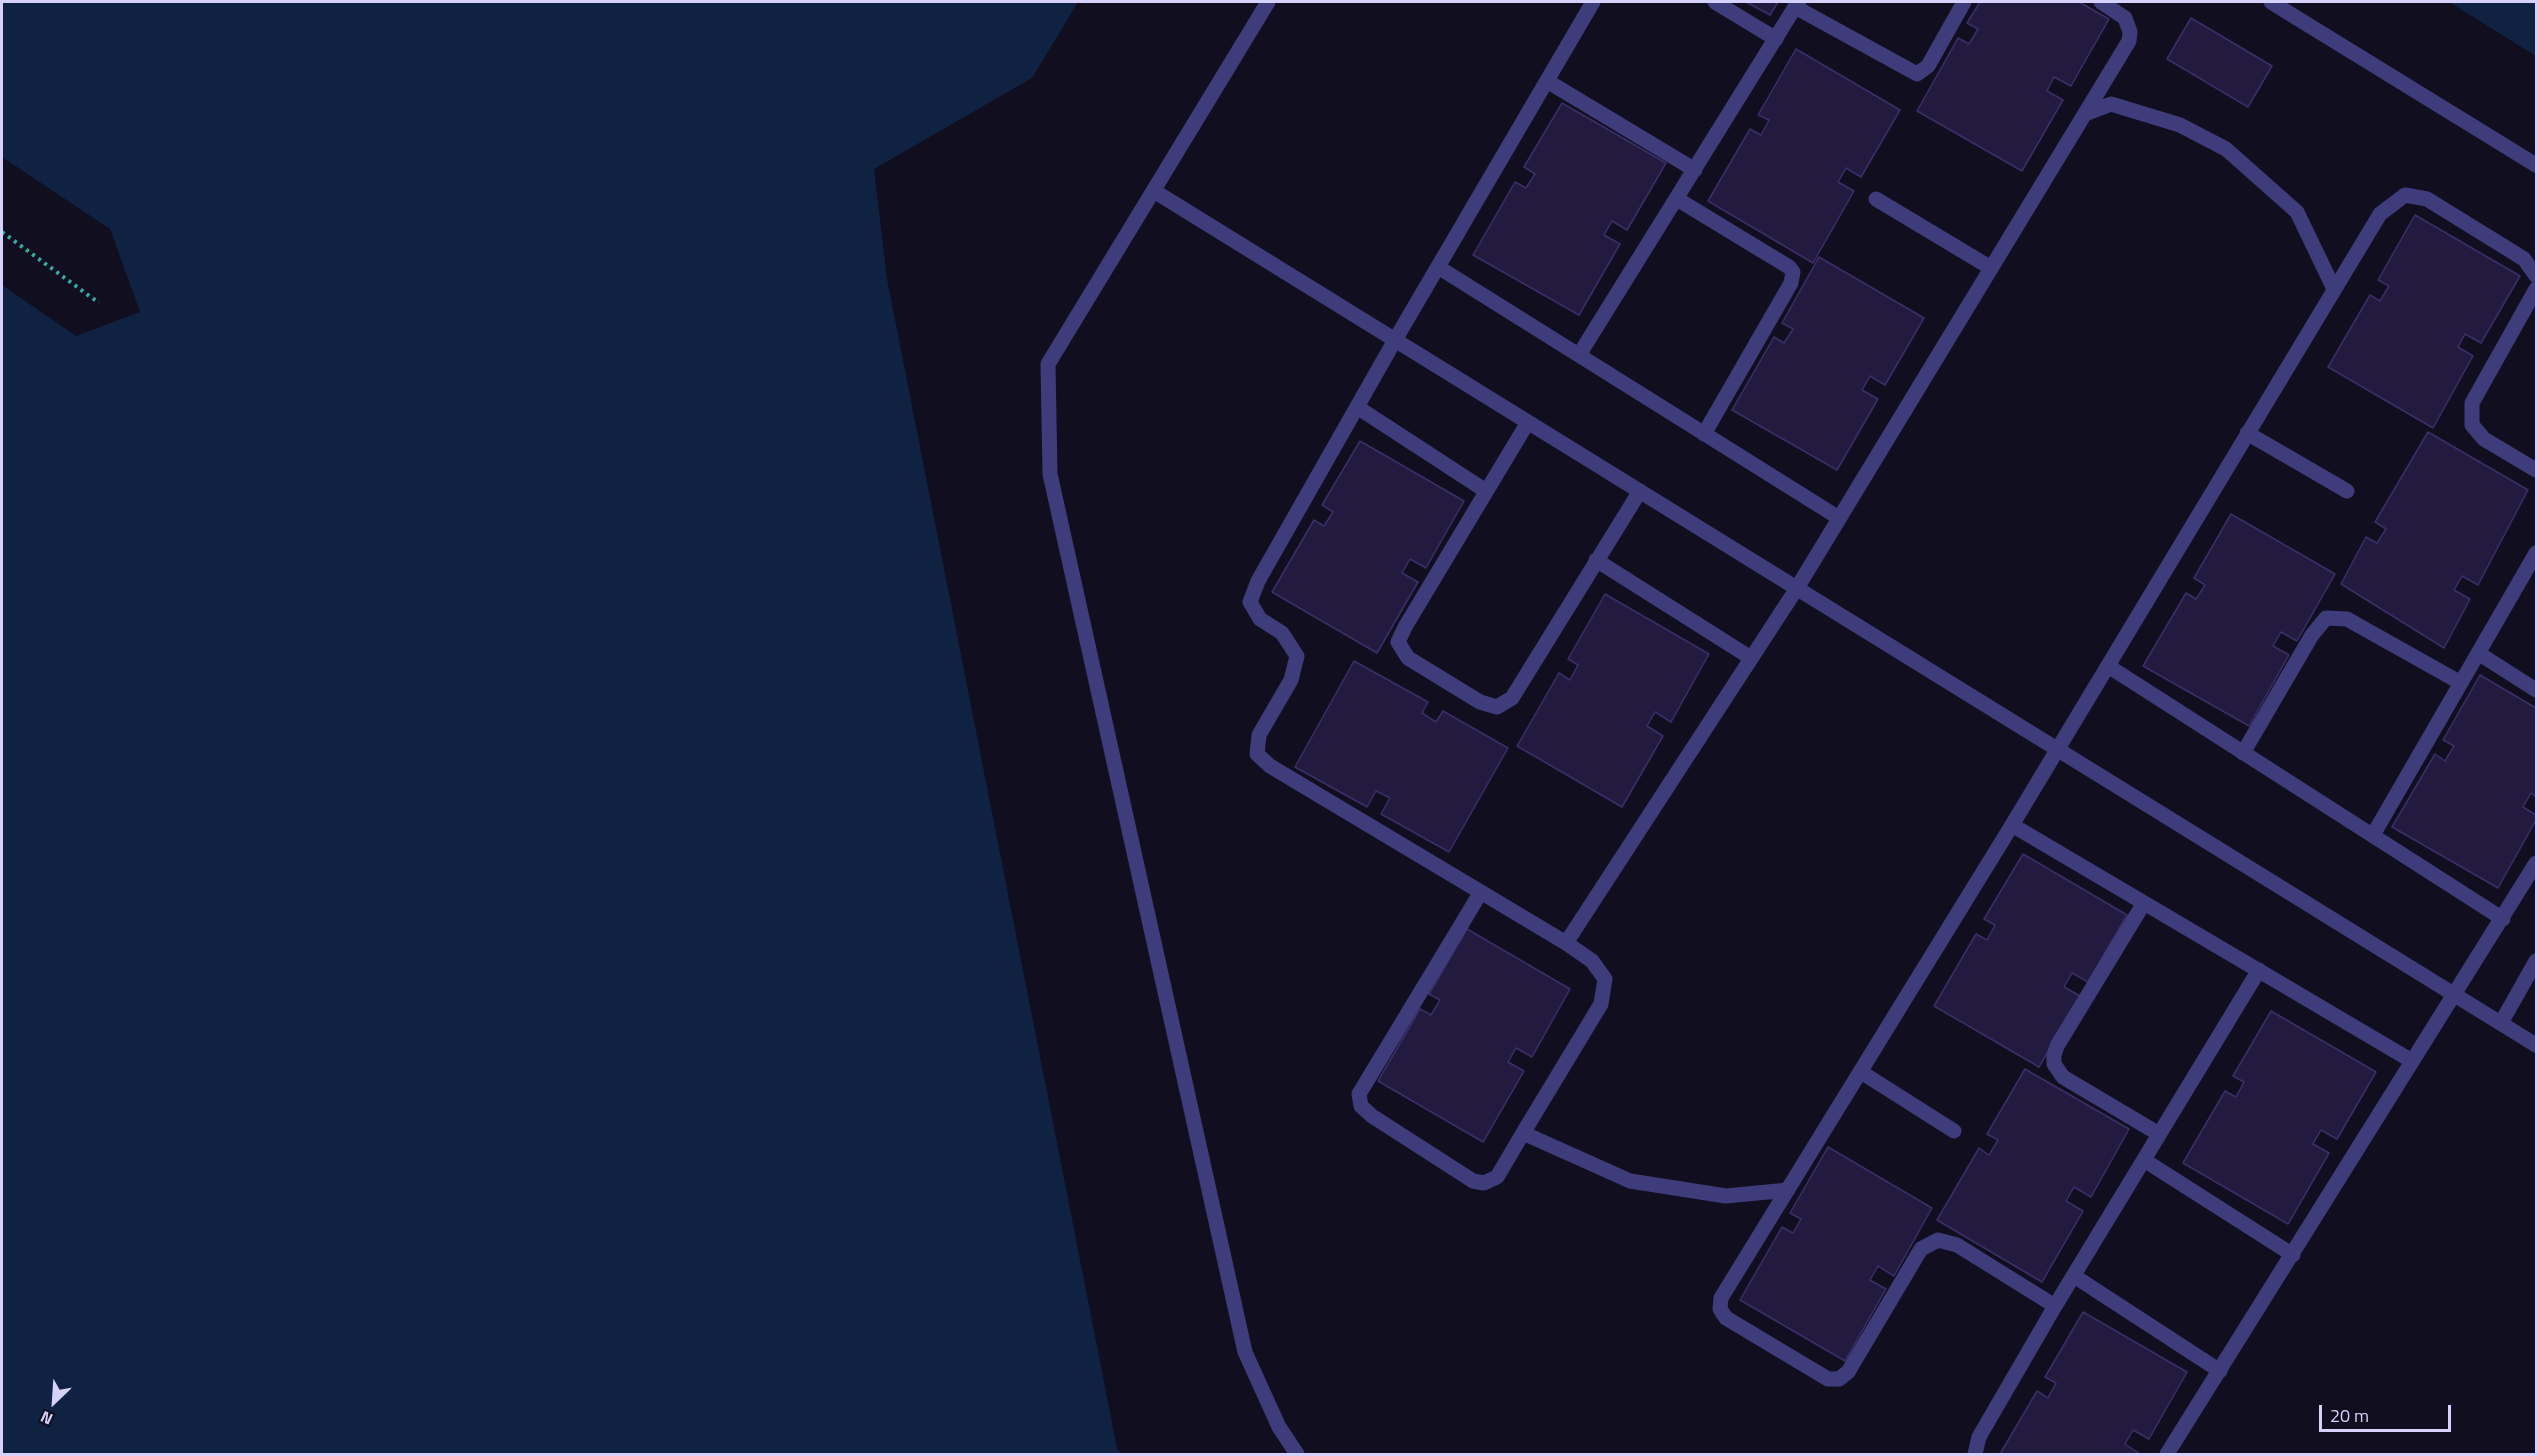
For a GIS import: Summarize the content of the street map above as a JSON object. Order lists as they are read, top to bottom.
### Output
{
  "scale_bar": "20 m",
  "north": "bottom left"
}
